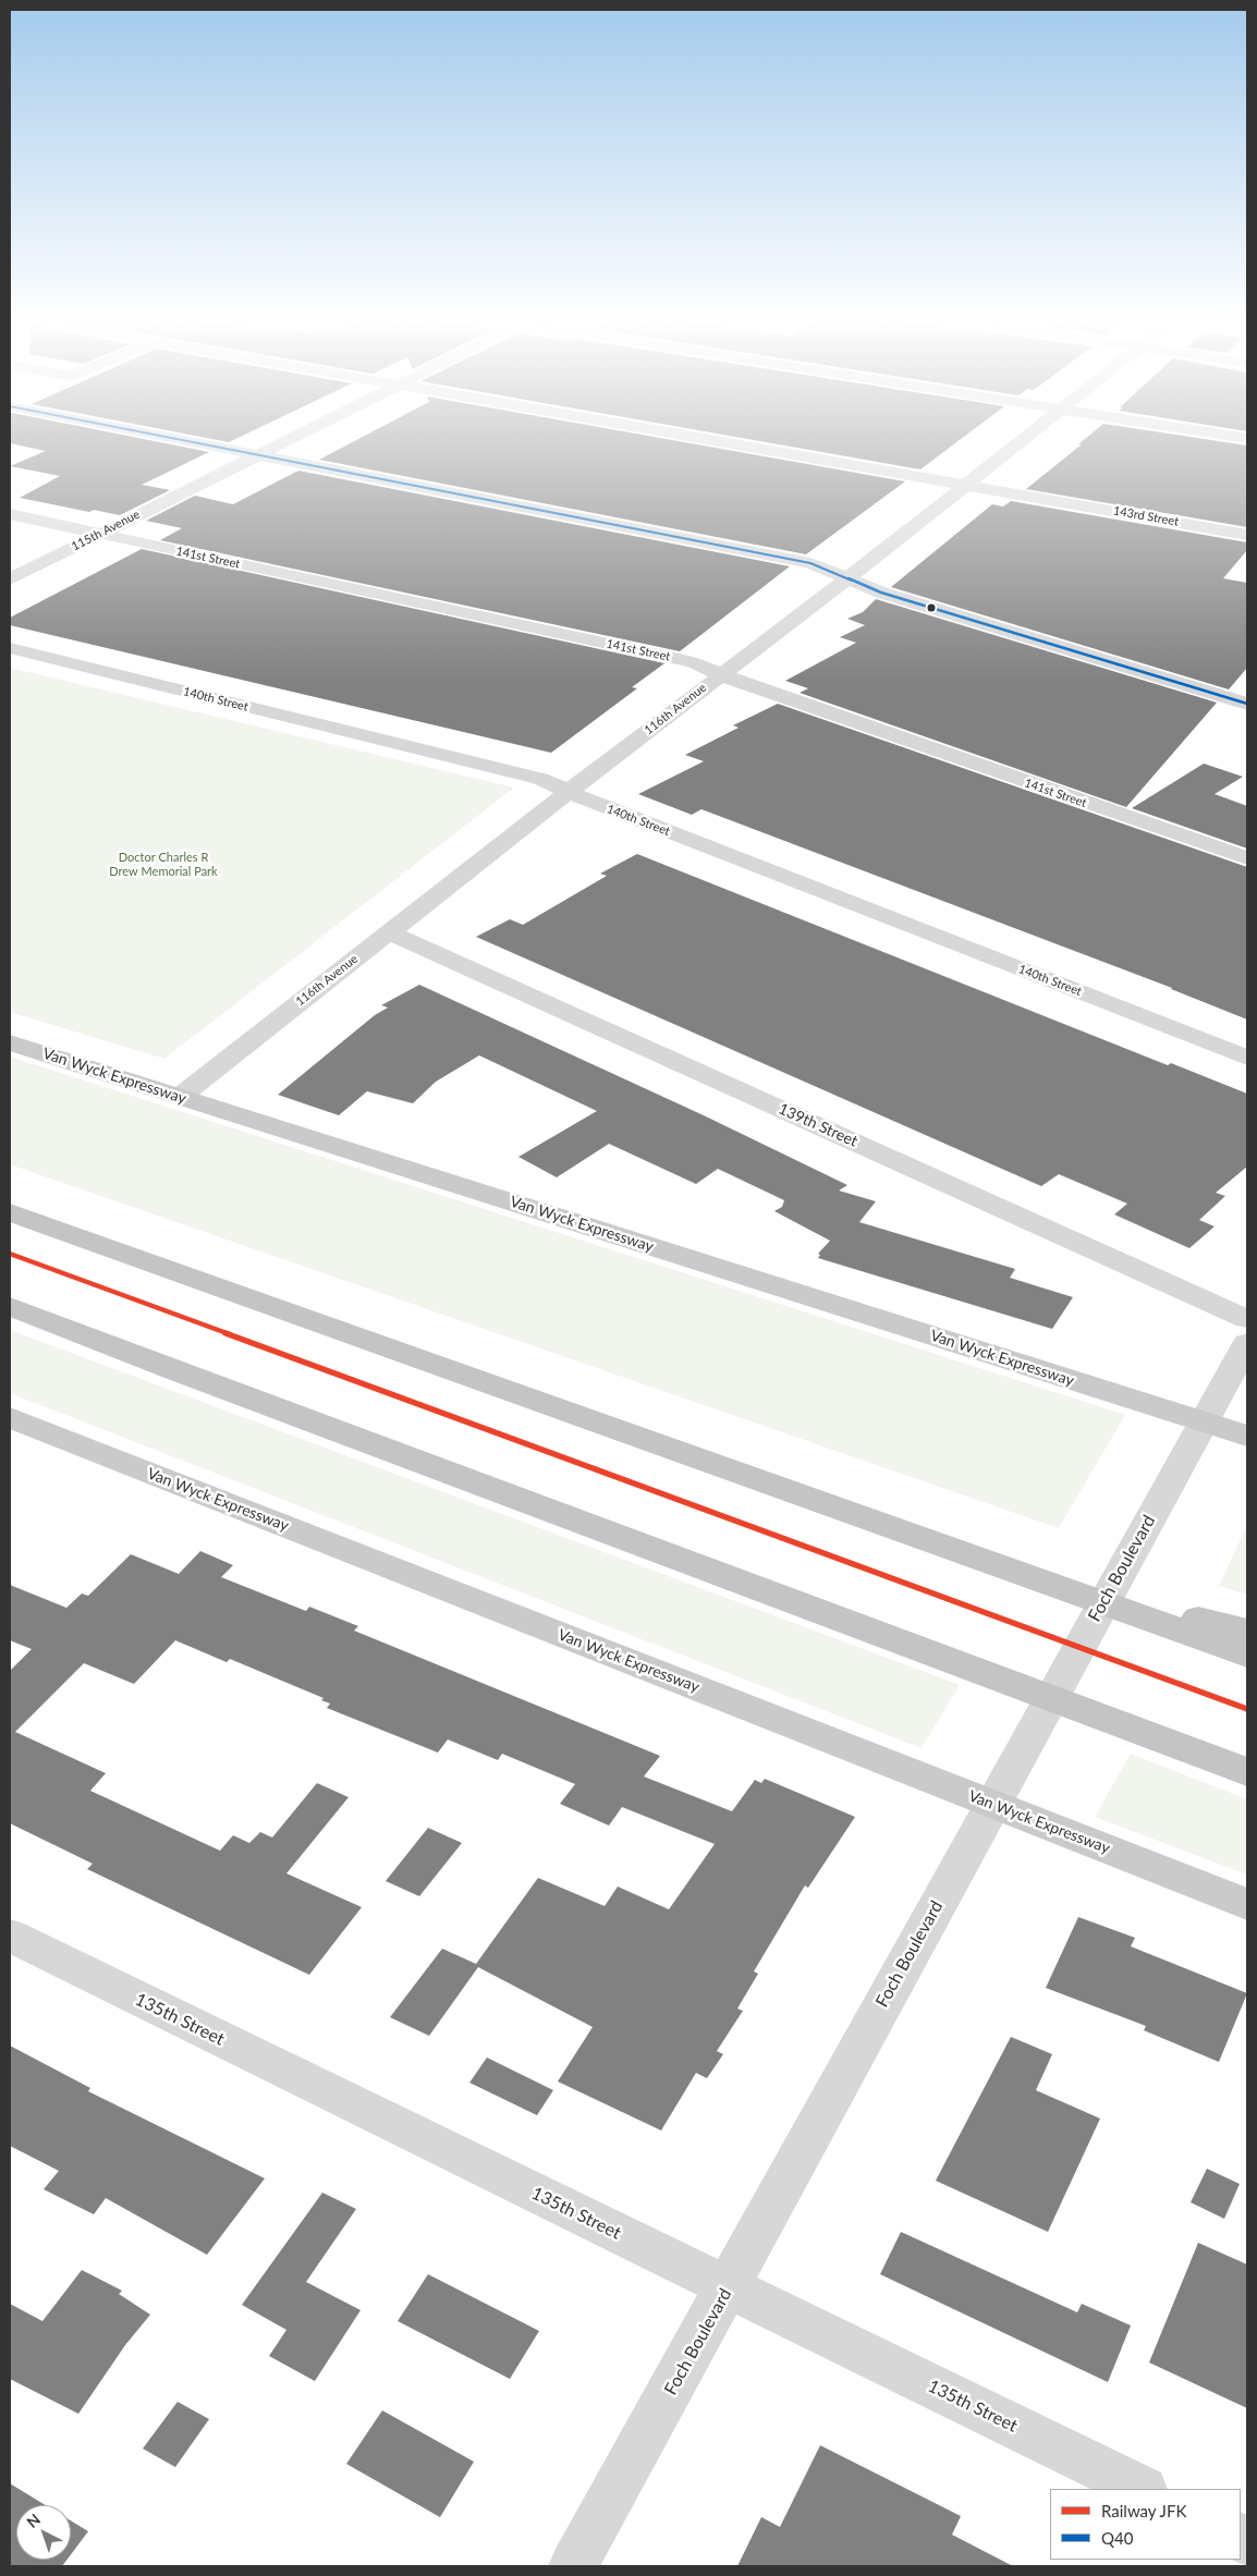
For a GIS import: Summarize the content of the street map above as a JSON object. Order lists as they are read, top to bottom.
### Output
{
  "streets": {
    "main road": ["Van Wyck Expressway"],
    "street": [
      "143rd Street",
      "115th Avenue",
      "141st Street",
      "140th Street",
      "116th Avenue",
      "139th Street",
      "Foch Boulevard",
      "135th Street"
    ]
  },
  "crossings": [
    ["143rd Street", "116th Avenue"],
    ["115th Avenue", "141st Street"],
    ["141st Street", "116th Avenue"],
    ["140th Street", "116th Avenue"],
    ["116th Avenue", "Van Wyck Expressway"],
    ["116th Avenue", "139th Street"],
    ["Van Wyck Expressway", "Foch Boulevard"],
    ["Foch Boulevard", "135th Street"]
  ],
  "parks": ["Doctor Charles R Drew Memorial Park"],
  "lines": ["transit line Q40", "rail line JFK"],
  "legend": ["Railway JFK", "Q40"],
  "north": "top left"
}
